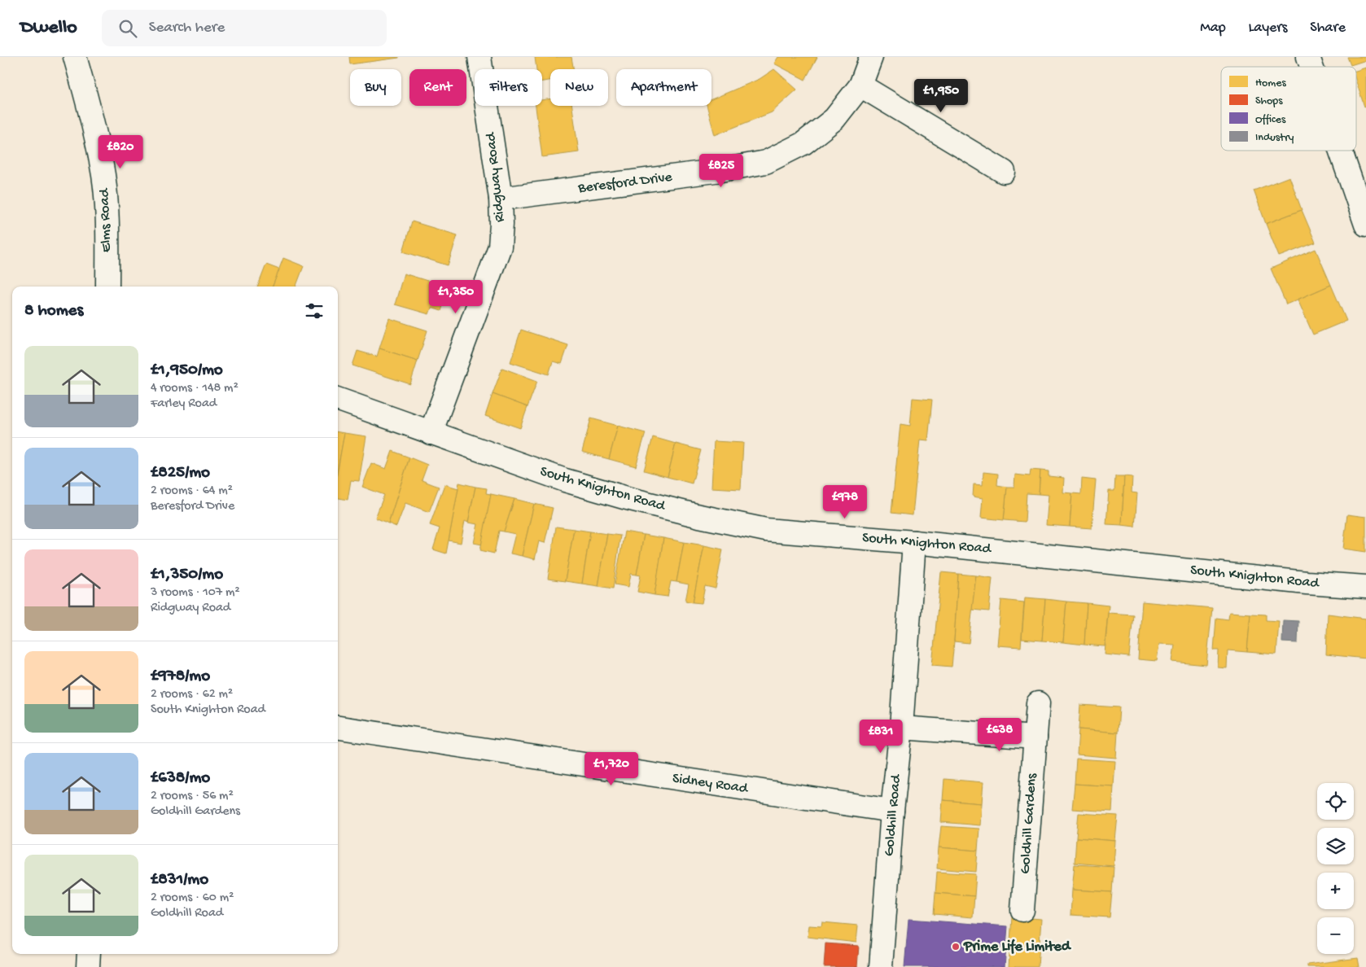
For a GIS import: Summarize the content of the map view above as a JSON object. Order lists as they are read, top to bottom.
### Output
{
  "streets": {
    "street": [
      "Ridgway Road",
      "Beresford Drive",
      "Elms Road",
      "South Knighton Road",
      "Sidney Road",
      "Goldhill Road",
      "Goldhill Gardens"
    ]
  },
  "crossings": [
    ["Ridgway Road", "Beresford Drive"],
    ["Ridgway Road", "South Knighton Road"],
    ["South Knighton Road", "Goldhill Road"],
    ["Sidney Road", "Goldhill Road"]
  ],
  "places": ["Prime Life Limited"],
  "legend": [
    "Homes",
    "Shops",
    "Offices",
    "Industry"
  ],
  "page": {
    "header": "Dwello",
    "search": "Search here",
    "nav": ["Map", "Layers", "Share"],
    "chip": [
      "Buy",
      "Rent",
      "Filters",
      "New",
      "Apartment"
    ],
    "price": [
      "£1,950",
      "£820",
      "£825",
      "£1,350",
      "£978",
      "£638",
      "£831",
      "£1,720"
    ],
    "heading": "8 homes",
    "list": [
      {
        "name": "£1,950/mo",
        "note": "4 rooms · 148 m² · Farley Road"
      },
      {
        "name": "£825/mo",
        "note": "2 rooms · 64 m² · Beresford Drive"
      },
      {
        "name": "£1,350/mo",
        "note": "3 rooms · 107 m² · Ridgway Road"
      },
      {
        "name": "£978/mo",
        "note": "2 rooms · 62 m² · South Knighton Road"
      },
      {
        "name": "£638/mo",
        "note": "2 rooms · 56 m² · Goldhill Gardens"
      },
      {
        "name": "£831/mo",
        "note": "2 rooms · 60 m² · Goldhill Road"
      }
    ],
    "map_buttons": ["+", "−"]
  }
}
